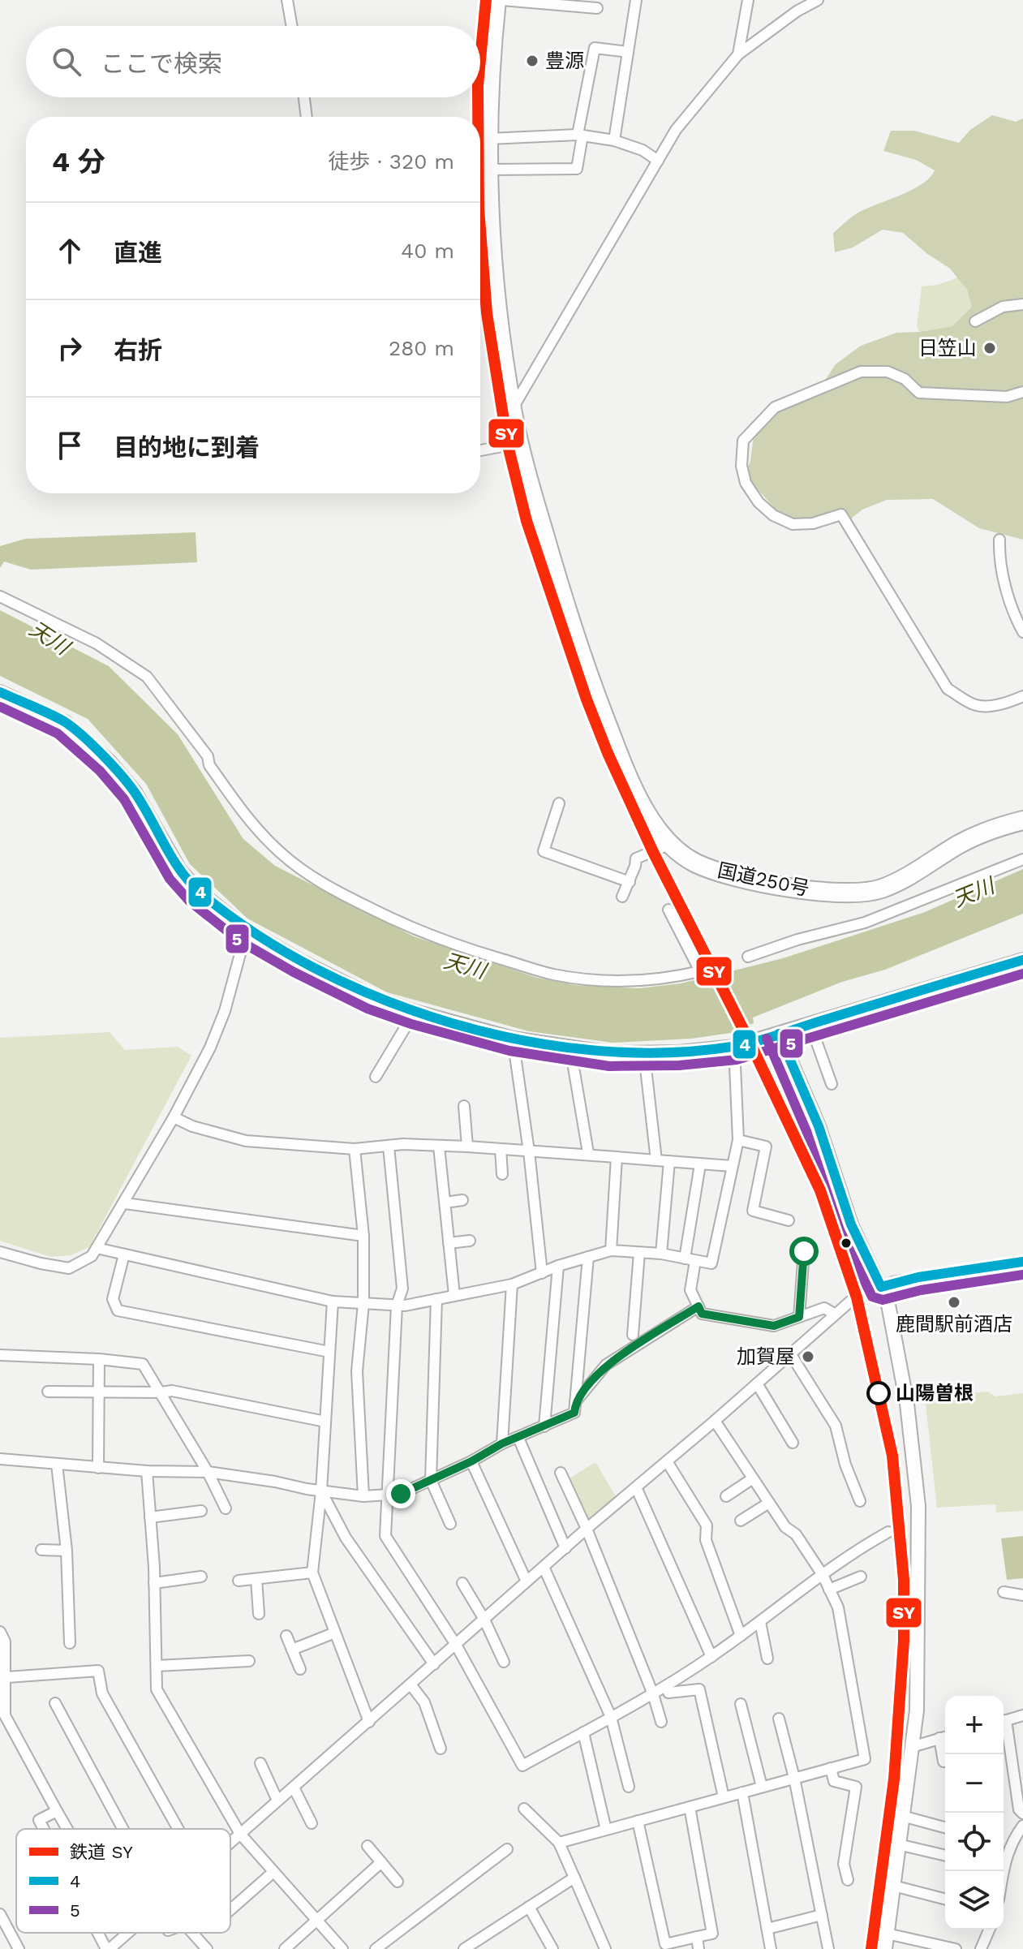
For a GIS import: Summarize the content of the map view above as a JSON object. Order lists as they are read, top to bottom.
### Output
{
  "streets": {
    "highway": ["国道250号"]
  },
  "water": ["天川"],
  "places": [
    "豊源",
    "日笠山",
    "鹿間駅前酒店",
    "加賀屋",
    "山陽曽根"
  ],
  "lines": ["rail line SY", "transit line 4", "transit line 5"],
  "legend": ["鉄道 SY", "4", "5"],
  "page": {
    "search": "ここで検索",
    "heading": ["4 分", "徒歩 · 320 m"],
    "list": [
      ["直進", "40 m"],
      ["右折", "280 m"],
      "目的地に到着"
    ],
    "map_buttons": ["+", "−"]
  }
}
